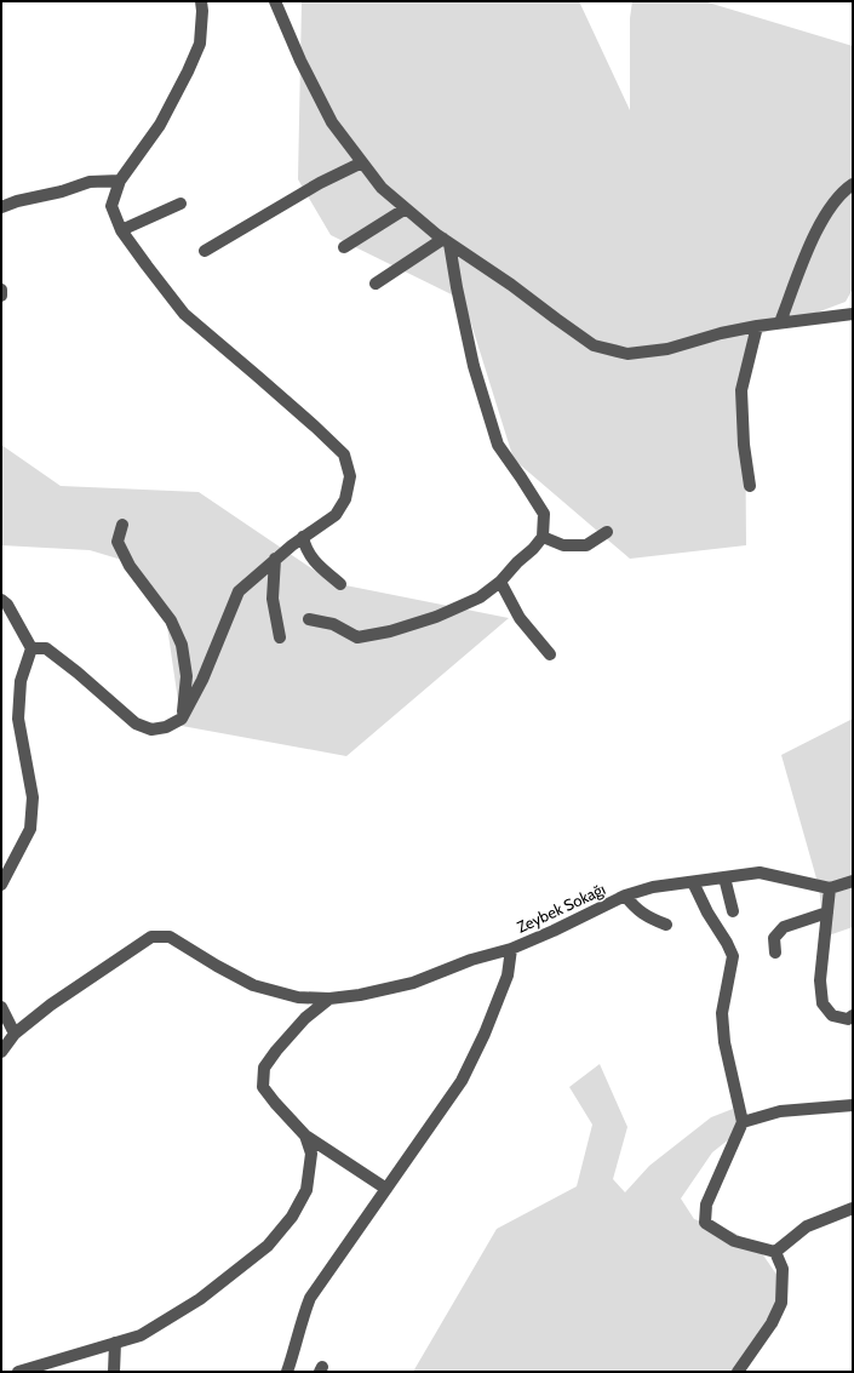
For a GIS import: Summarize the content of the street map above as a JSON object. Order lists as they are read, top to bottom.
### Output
{
  "streets": {
    "street": ["Zeybek Sokağı"]
  }
}
